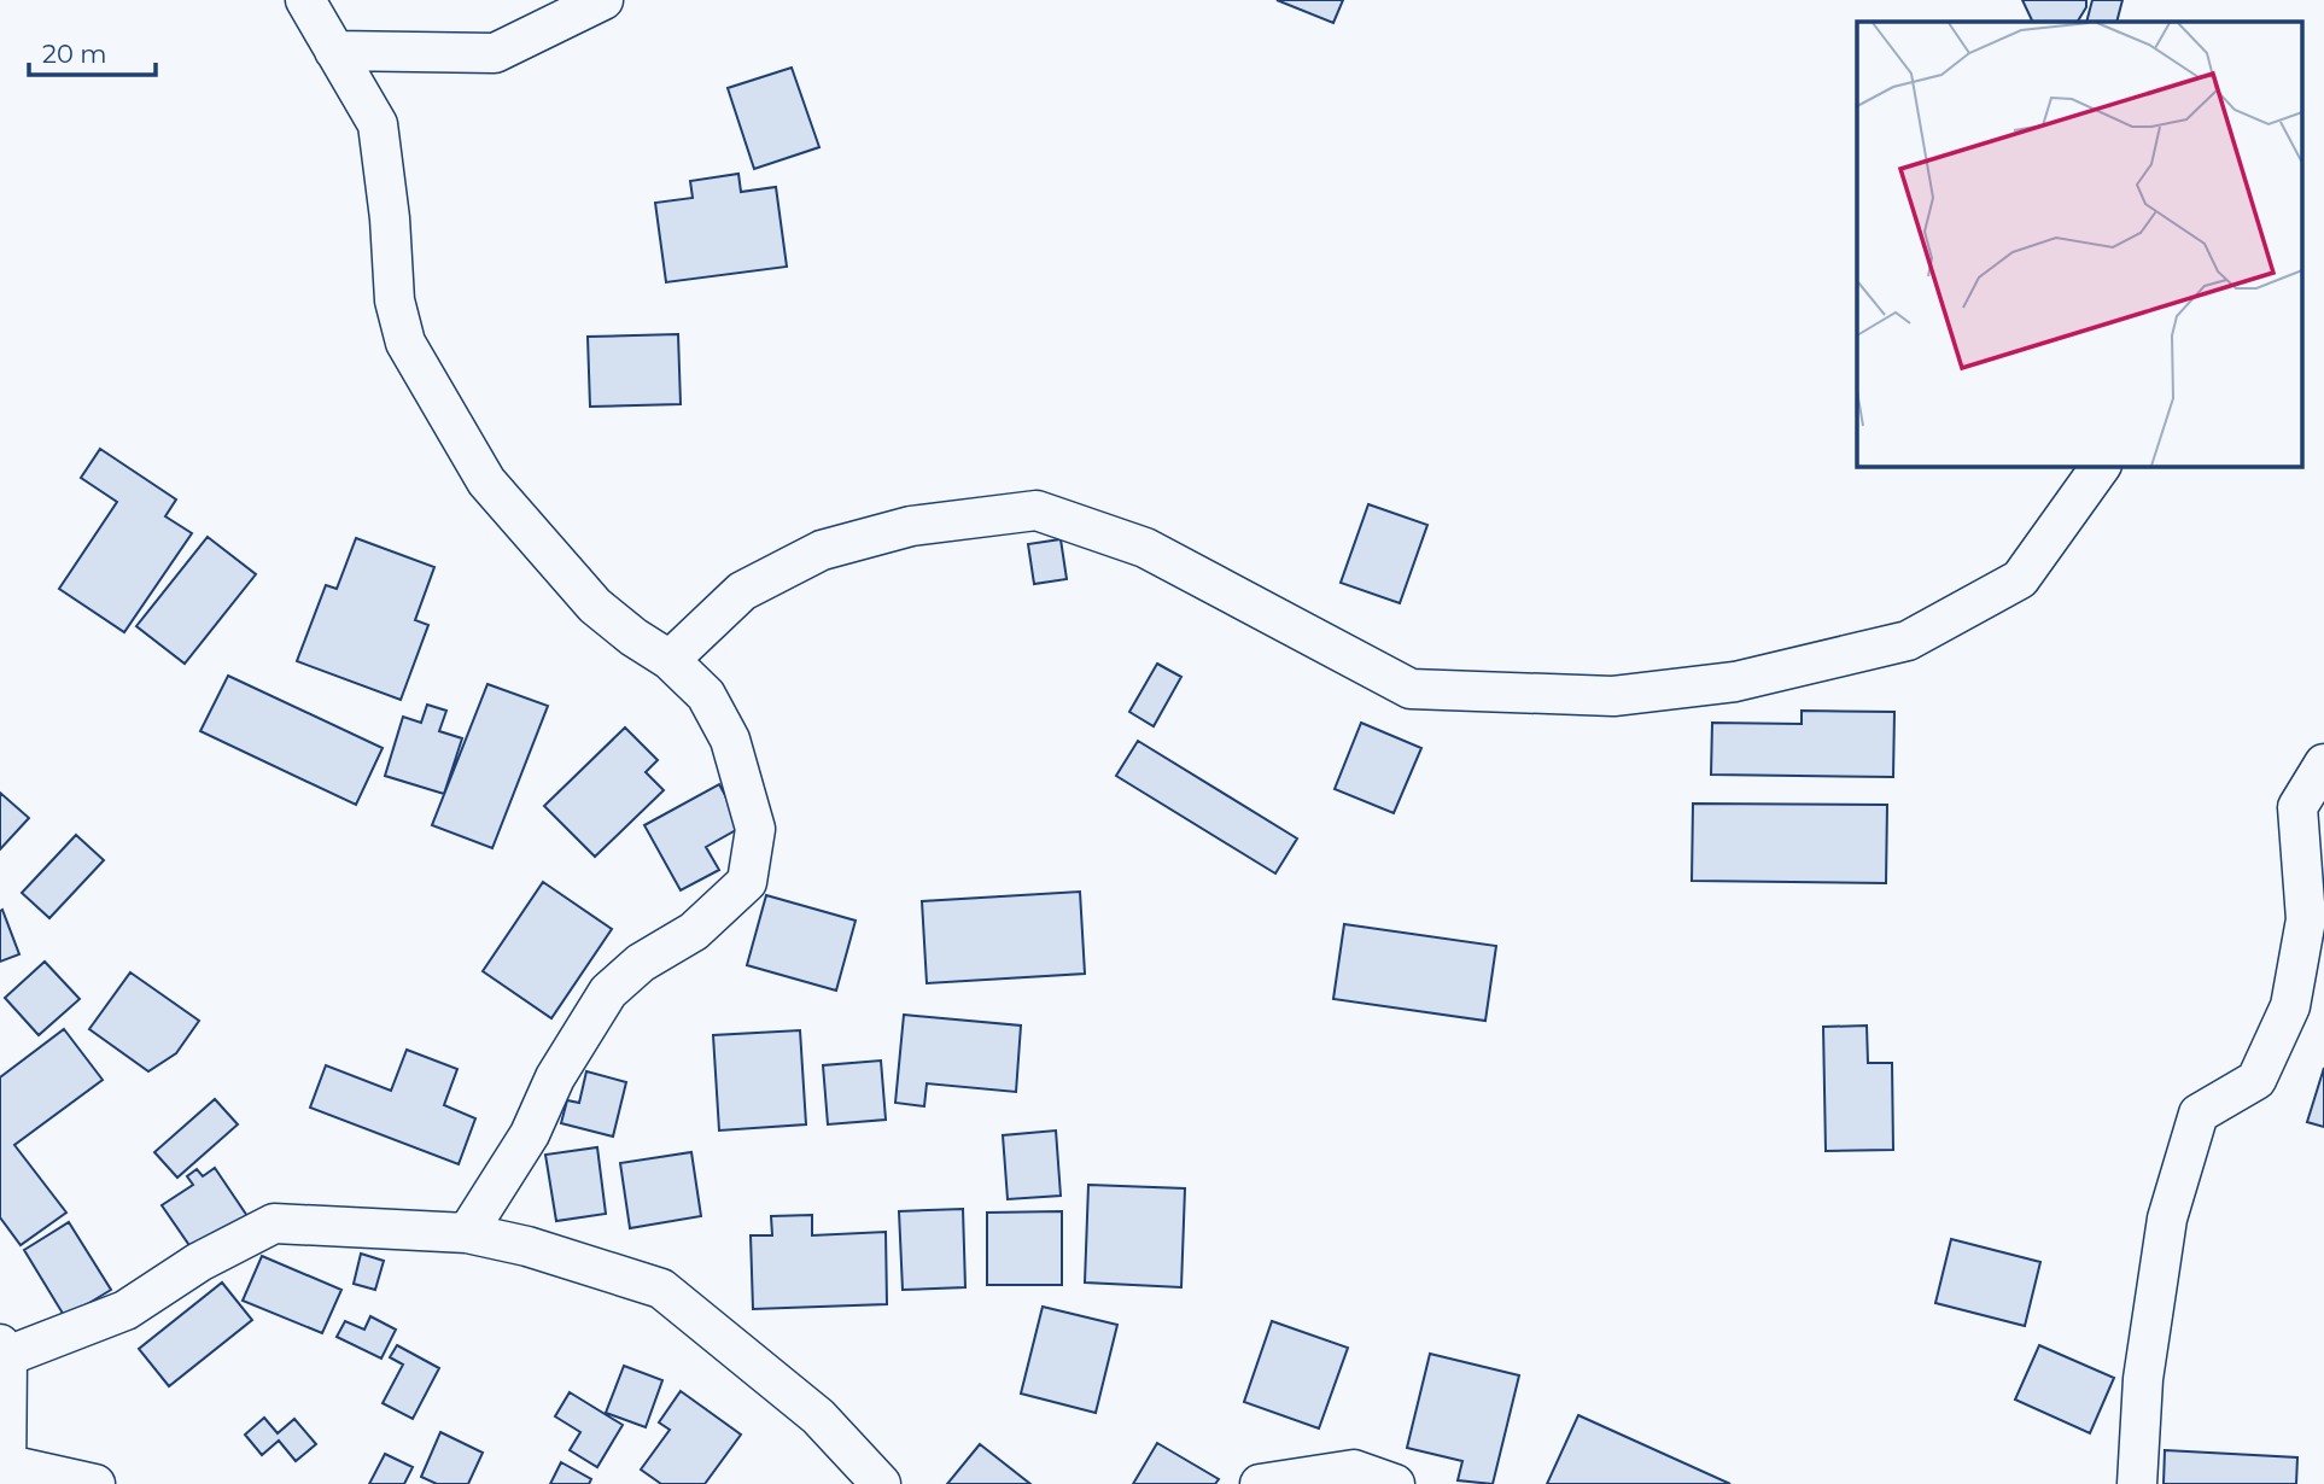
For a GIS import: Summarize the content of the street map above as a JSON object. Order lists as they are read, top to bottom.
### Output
{
  "scale_bar": "20 m"
}
